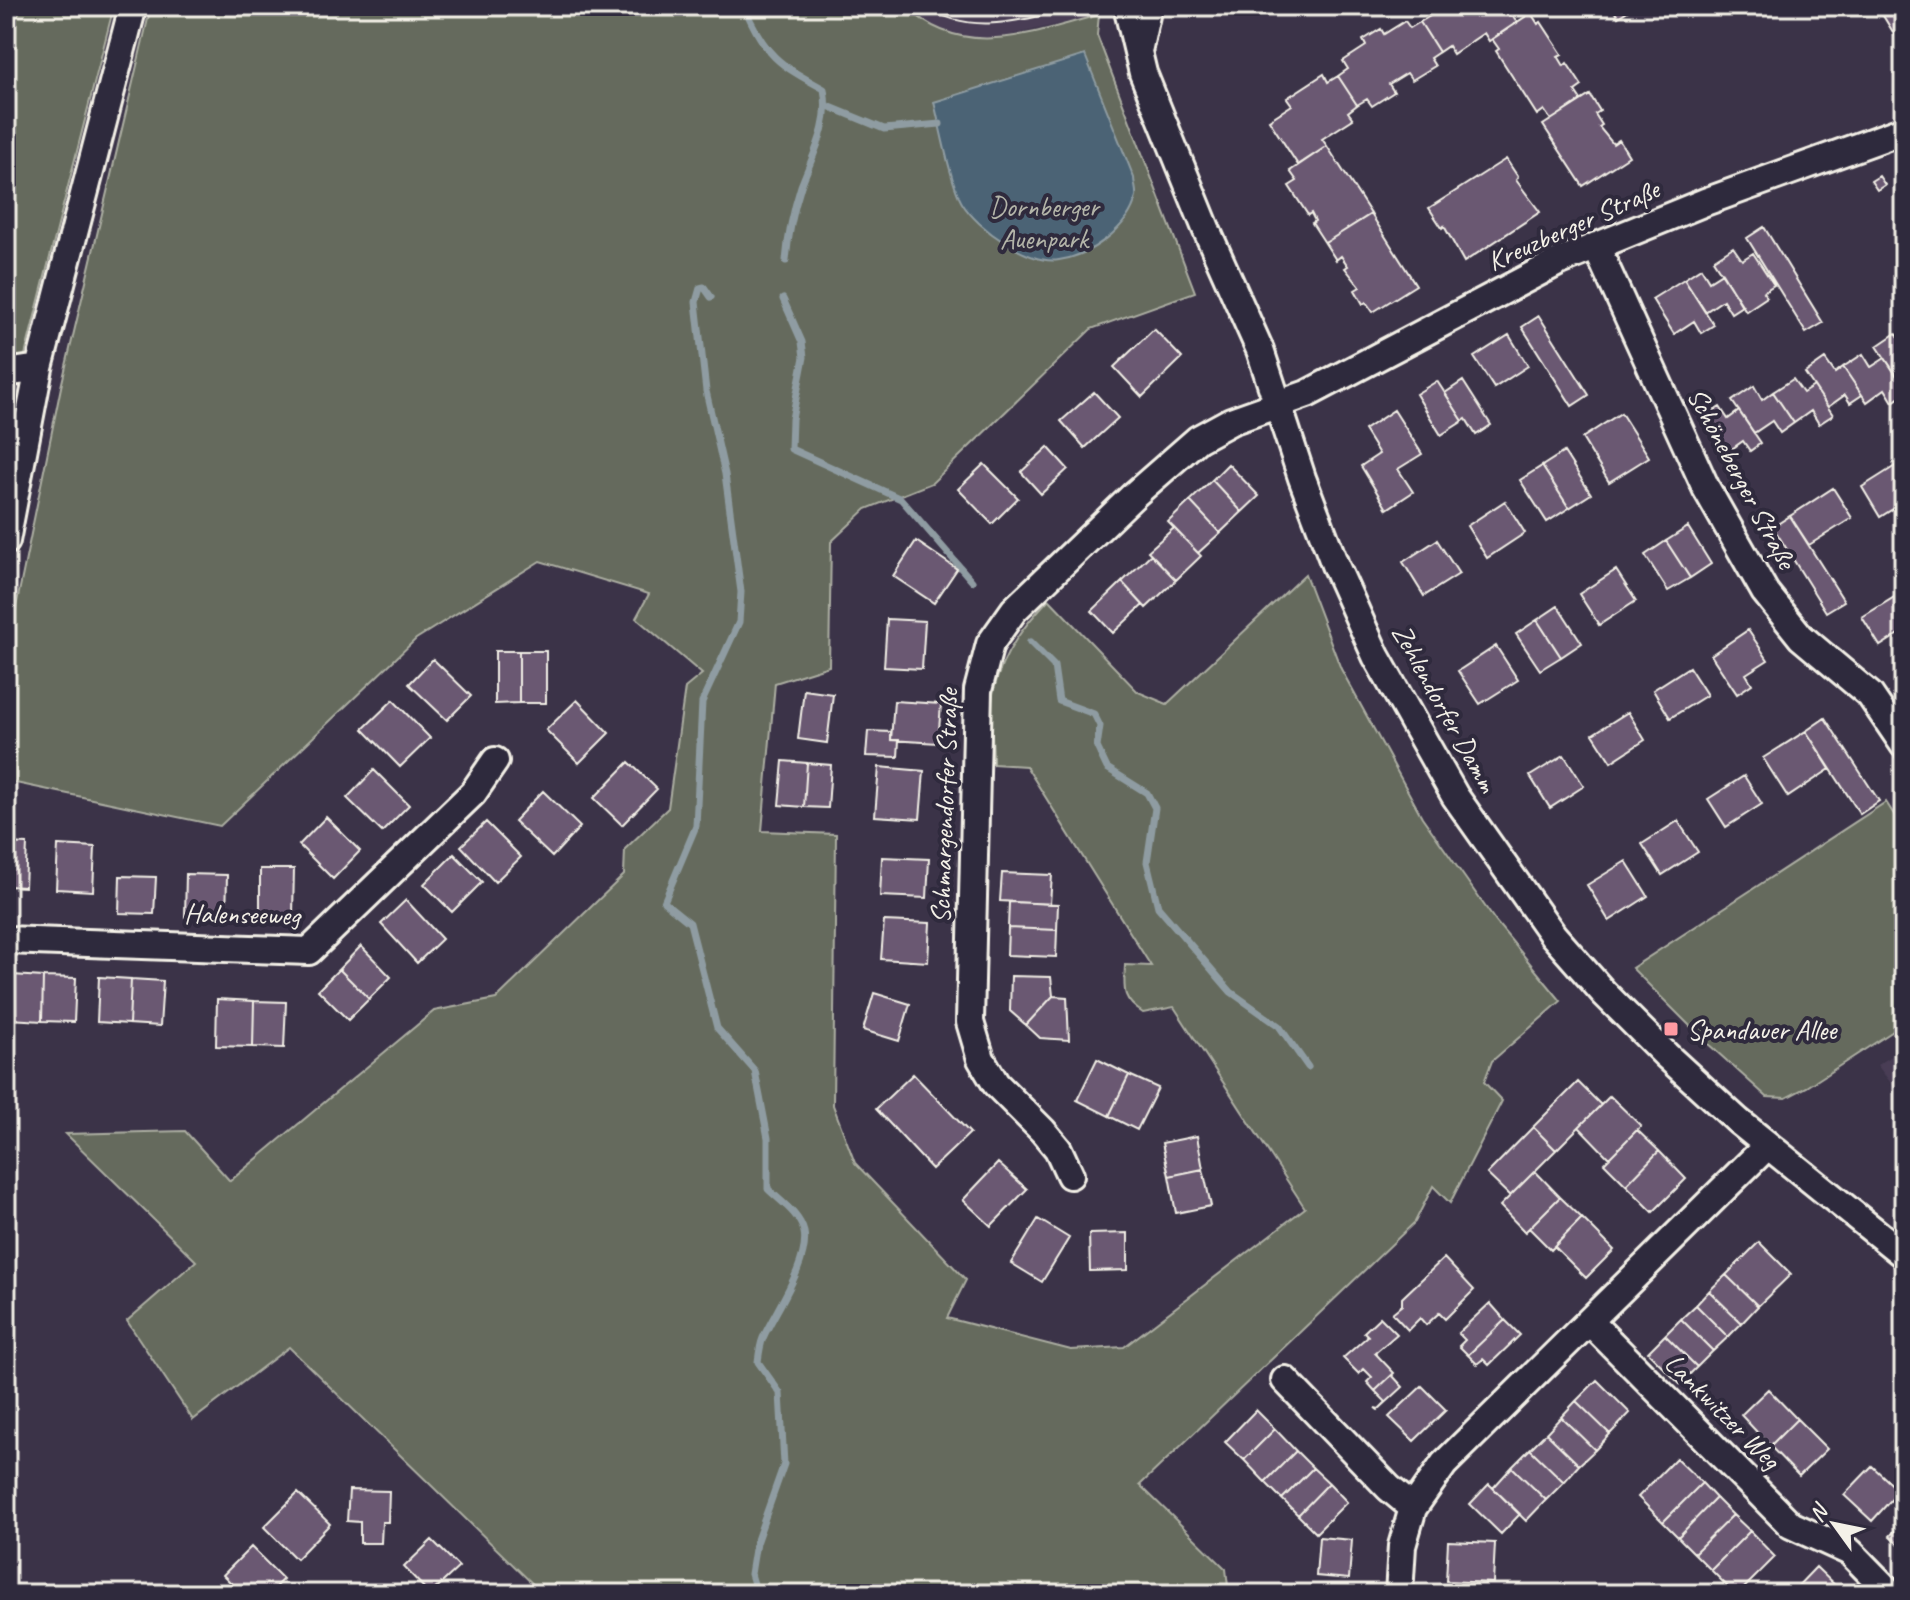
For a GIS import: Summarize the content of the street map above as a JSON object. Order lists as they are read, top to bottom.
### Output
{
  "streets": {
    "street": [
      "Kreuzberger Straße",
      "Schöneberger Straße",
      "Zehlendorfer Damm",
      "Schmargendorfer Straße",
      "Halenseeweg",
      "Lankwitzer Weg"
    ]
  },
  "crossings": [
    ["Kreuzberger Straße", "Schöneberger Straße"],
    ["Kreuzberger Straße", "Zehlendorfer Damm"],
    ["Kreuzberger Straße", "Schmargendorfer Straße"],
    ["Zehlendorfer Damm", "Schmargendorfer Straße"]
  ],
  "parks": ["Dornberger Auenpark"],
  "places": {
    "transit": ["Spandauer Allee"]
  },
  "north": "top left"
}
